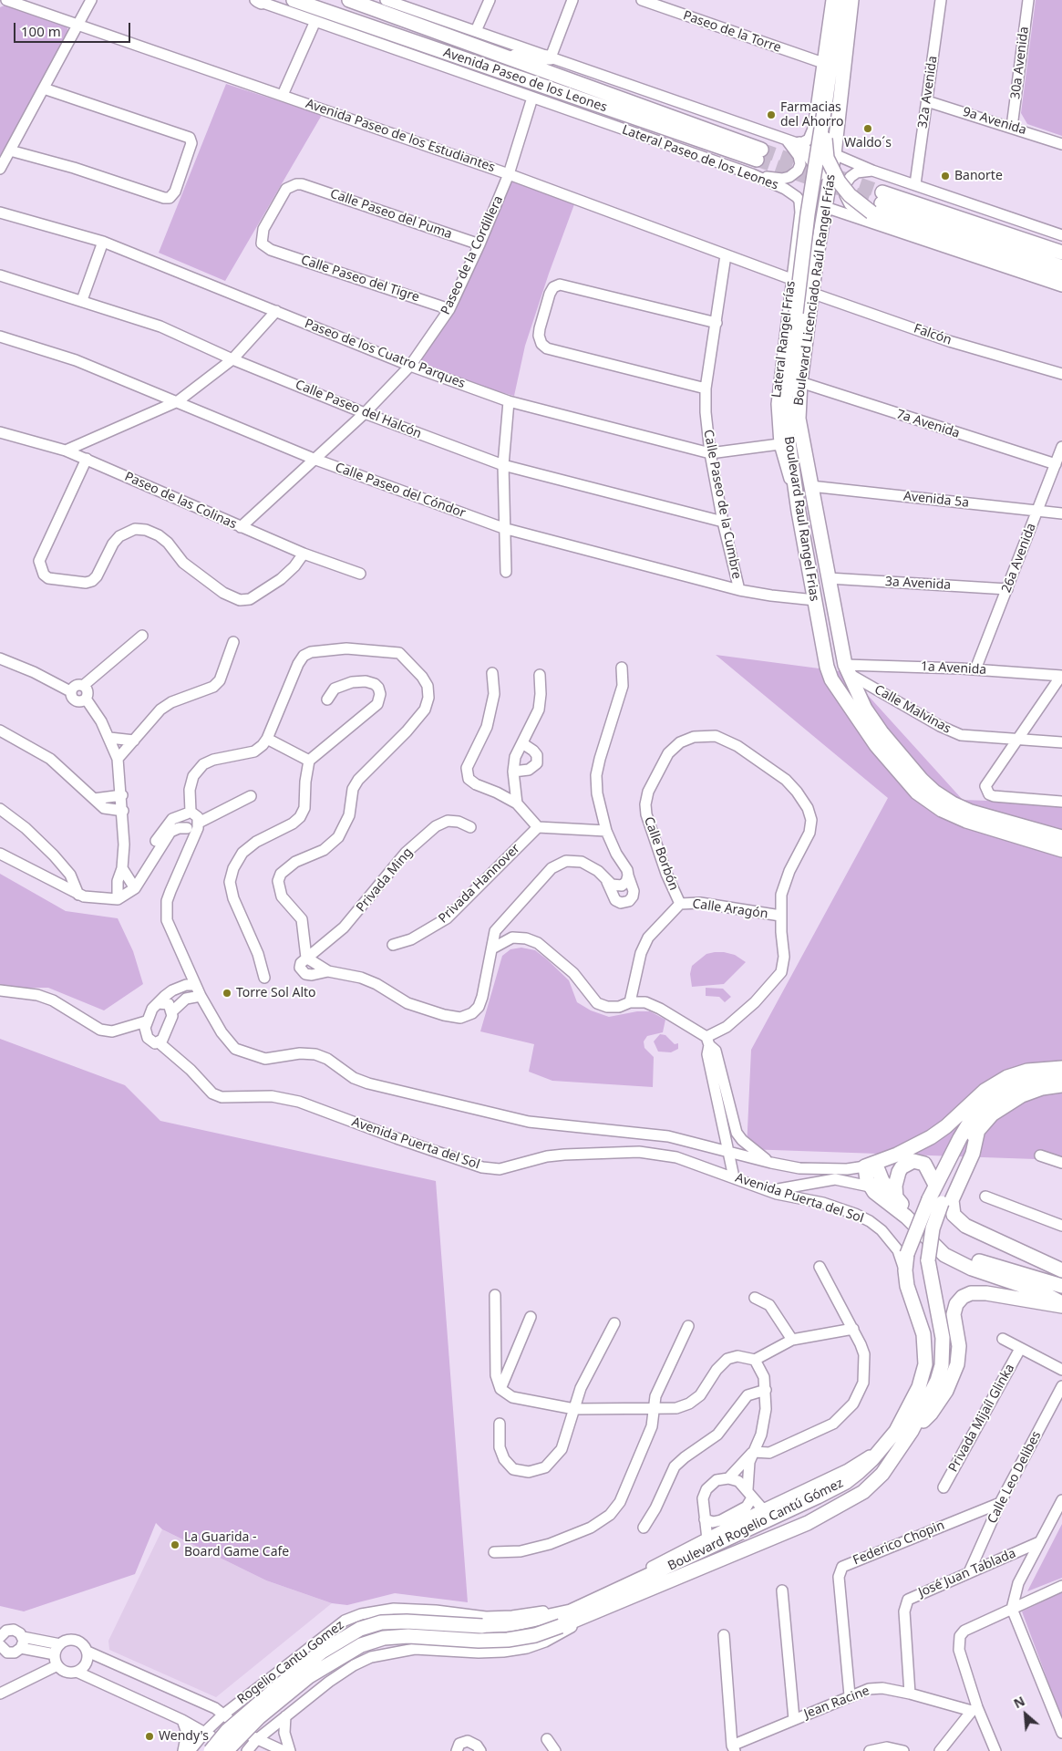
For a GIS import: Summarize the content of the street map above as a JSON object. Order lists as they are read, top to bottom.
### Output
{
  "streets": {
    "main road": [
      "Avenida Paseo de los Leones",
      "Boulevard Licenciado Raúl Rangel Frías",
      "Boulevard Raul Rangel Frias",
      "Boulevard Rogelio Cantú Gómez"
    ],
    "street": [
      "Paseo de la Torre",
      "30a Avenida",
      "32a Avenida",
      "9a Avenida",
      "Avenida Paseo de los Estudiantes",
      "Lateral Paseo de los Leones",
      "Calle Paseo del Puma",
      "Paseo de la Cordillera",
      "Calle Paseo del Tigre",
      "Falcón",
      "Lateral Rangel Frías",
      "Paseo de los Cuatro Parques",
      "Calle Paseo del Halcón",
      "7a Avenida",
      "Calle Paseo del Cóndor",
      "Avenida 5a",
      "Paseo de las Colinas",
      "Calle Paseo de la Cumbre",
      "26a Avenida",
      "3a Avenida",
      "1a Avenida",
      "Calle Malvinas",
      "Calle Borbón",
      "Privada Ming",
      "Privada Hannover",
      "Calle Aragón",
      "Avenida Puerta del Sol",
      "Privada Mijaíl Glinka",
      "Calle Leo Delibes",
      "Federico Chopin",
      "José Juan Tablada",
      "Rogelio Cantu Gomez",
      "Jean Racine"
    ]
  },
  "crossings": [
    ["30a Avenida", "9a Avenida"],
    ["32a Avenida", "9a Avenida"],
    ["Avenida Paseo de los Estudiantes", "Paseo de la Cordillera"],
    ["Avenida Paseo de los Estudiantes", "Lateral Rangel Frías"],
    ["Avenida Paseo de los Estudiantes", "Calle Paseo de la Cumbre"],
    ["Lateral Paseo de los Leones", "Paseo de la Cordillera"],
    ["Lateral Paseo de los Leones", "Lateral Rangel Frías"],
    ["Calle Paseo del Puma", "Paseo de la Cordillera"],
    ["Calle Paseo del Puma", "Calle Paseo del Tigre"],
    ["Paseo de la Cordillera", "Calle Paseo del Tigre"],
    ["Paseo de la Cordillera", "Paseo de los Cuatro Parques"],
    ["Paseo de la Cordillera", "Calle Paseo del Halcón"],
    ["Paseo de la Cordillera", "Calle Paseo del Cóndor"],
    ["Paseo de la Cordillera", "Paseo de las Colinas"],
    ["Boulevard Licenciado Raúl Rangel Frías", "Falcón"],
    ["Boulevard Licenciado Raúl Rangel Frías", "7a Avenida"],
    ["Boulevard Licenciado Raúl Rangel Frías", "Avenida 5a"],
    ["Boulevard Licenciado Raúl Rangel Frías", "Boulevard Raul Rangel Frias"],
    ["Boulevard Licenciado Raúl Rangel Frías", "3a Avenida"],
    ["Boulevard Licenciado Raúl Rangel Frías", "1a Avenida"],
    ["Boulevard Licenciado Raúl Rangel Frías", "Calle Malvinas"],
    ["Lateral Rangel Frías", "Paseo de los Cuatro Parques"],
    ["Lateral Rangel Frías", "Boulevard Raul Rangel Frias"],
    ["Paseo de los Cuatro Parques", "Calle Paseo de la Cumbre"],
    ["Calle Paseo del Halcón", "Calle Paseo de la Cumbre"],
    ["7a Avenida", "26a Avenida"],
    ["Calle Paseo del Cóndor", "Calle Paseo de la Cumbre"],
    ["Calle Paseo del Cóndor", "Boulevard Raul Rangel Frias"],
    ["Avenida 5a", "26a Avenida"],
    ["26a Avenida", "3a Avenida"],
    ["26a Avenida", "1a Avenida"],
    ["1a Avenida", "Calle Malvinas"],
    ["Calle Borbón", "Calle Aragón"],
    ["Avenida Puerta del Sol", "Boulevard Rogelio Cantú Gómez"],
    ["Calle Leo Delibes", "Federico Chopin"],
    ["Calle Leo Delibes", "José Juan Tablada"],
    ["Boulevard Rogelio Cantú Gómez", "Rogelio Cantu Gomez"],
    ["Federico Chopin", "Jean Racine"],
    ["José Juan Tablada", "Jean Racine"]
  ],
  "places": [
    "Farmacias del Ahorro",
    "Waldo´s",
    "Banorte",
    "Torre Sol Alto",
    "La Guarida - Board Game Cafe",
    "Wendy's"
  ],
  "scale_bar": "100 m",
  "north": "top left"
}
